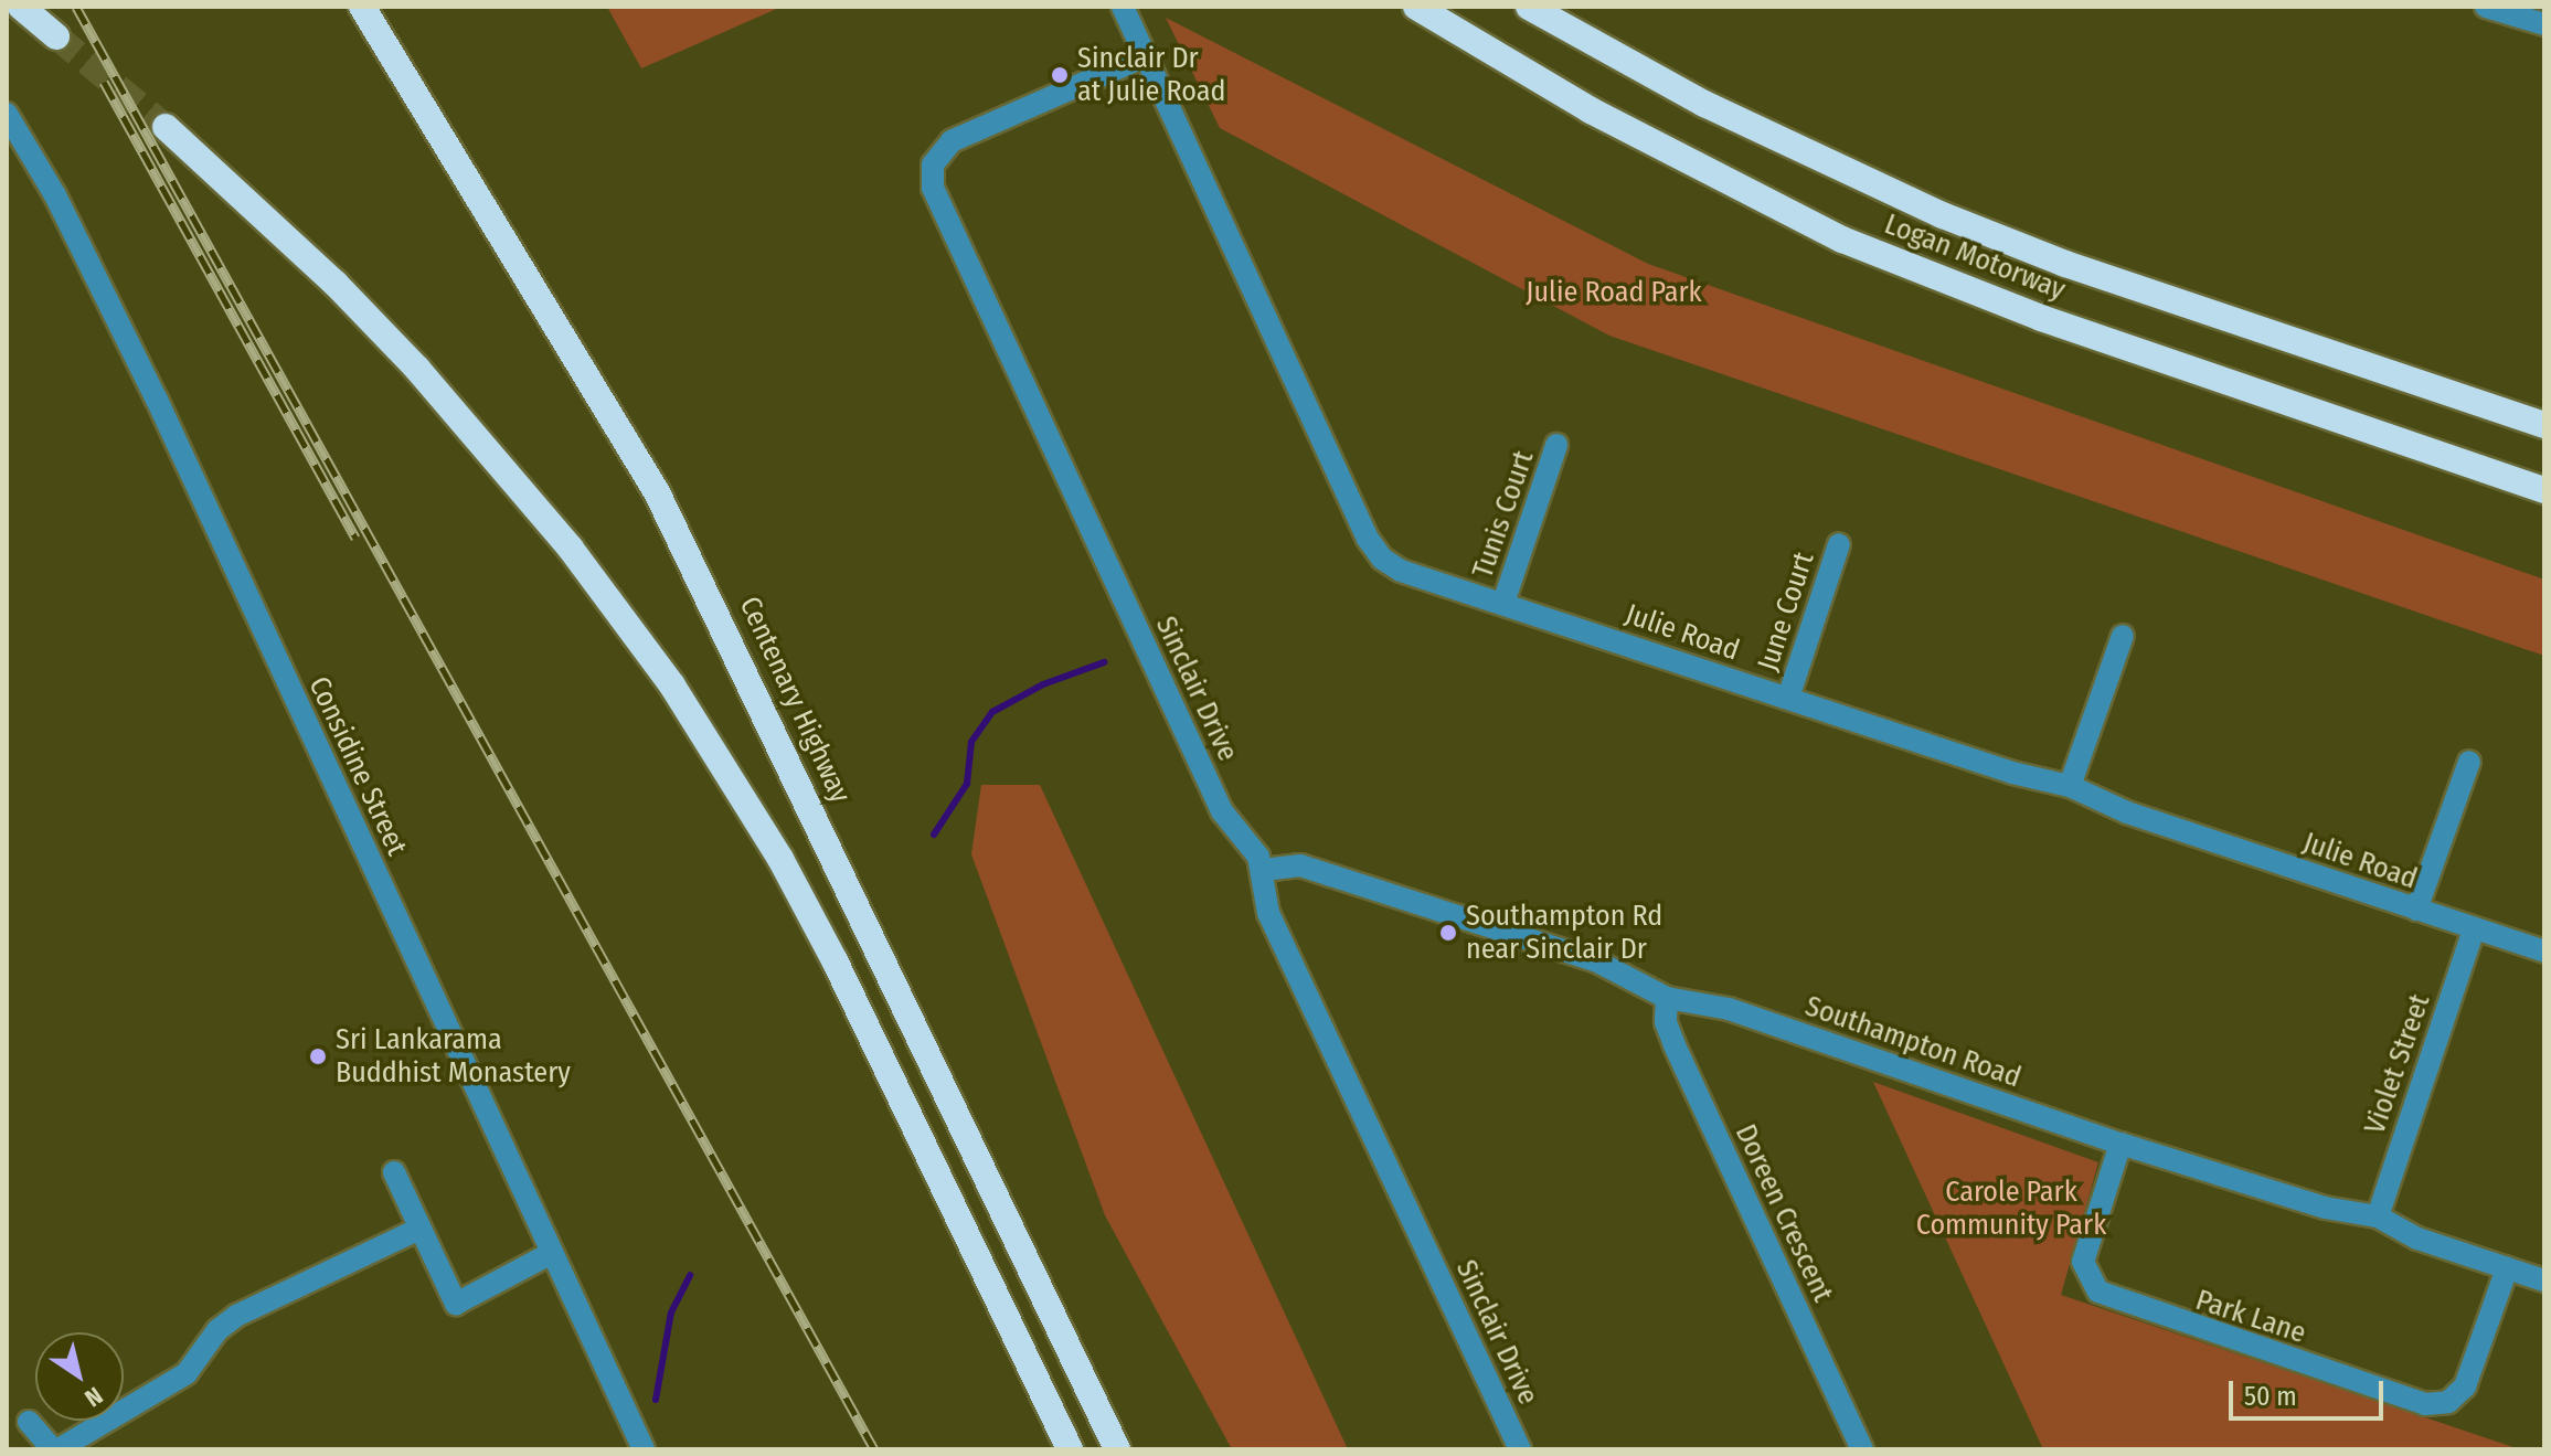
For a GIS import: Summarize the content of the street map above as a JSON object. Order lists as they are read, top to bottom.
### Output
{
  "streets": {
    "highway": ["Logan Motorway", "Centenary Highway"],
    "street": [
      "Tunis Court",
      "June Court",
      "Julie Road",
      "Sinclair Drive",
      "Considine Street",
      "Southampton Road",
      "Violet Street",
      "Doreen Crescent",
      "Park Lane"
    ]
  },
  "crossings": [
    ["Tunis Court", "Julie Road"],
    ["June Court", "Julie Road"],
    ["Julie Road", "Sinclair Drive"],
    ["Julie Road", "Violet Street"],
    ["Sinclair Drive", "Southampton Road"],
    ["Southampton Road", "Violet Street"],
    ["Southampton Road", "Doreen Crescent"],
    ["Southampton Road", "Park Lane"]
  ],
  "parks": ["Julie Road Park", "Carole Park Community Park"],
  "places": ["Sinclair Dr at Julie Road", "Southampton Rd near Sinclair Dr", "Sri Lankarama Buddhist Monastery"],
  "scale_bar": "50 m",
  "north": "bottom right"
}
